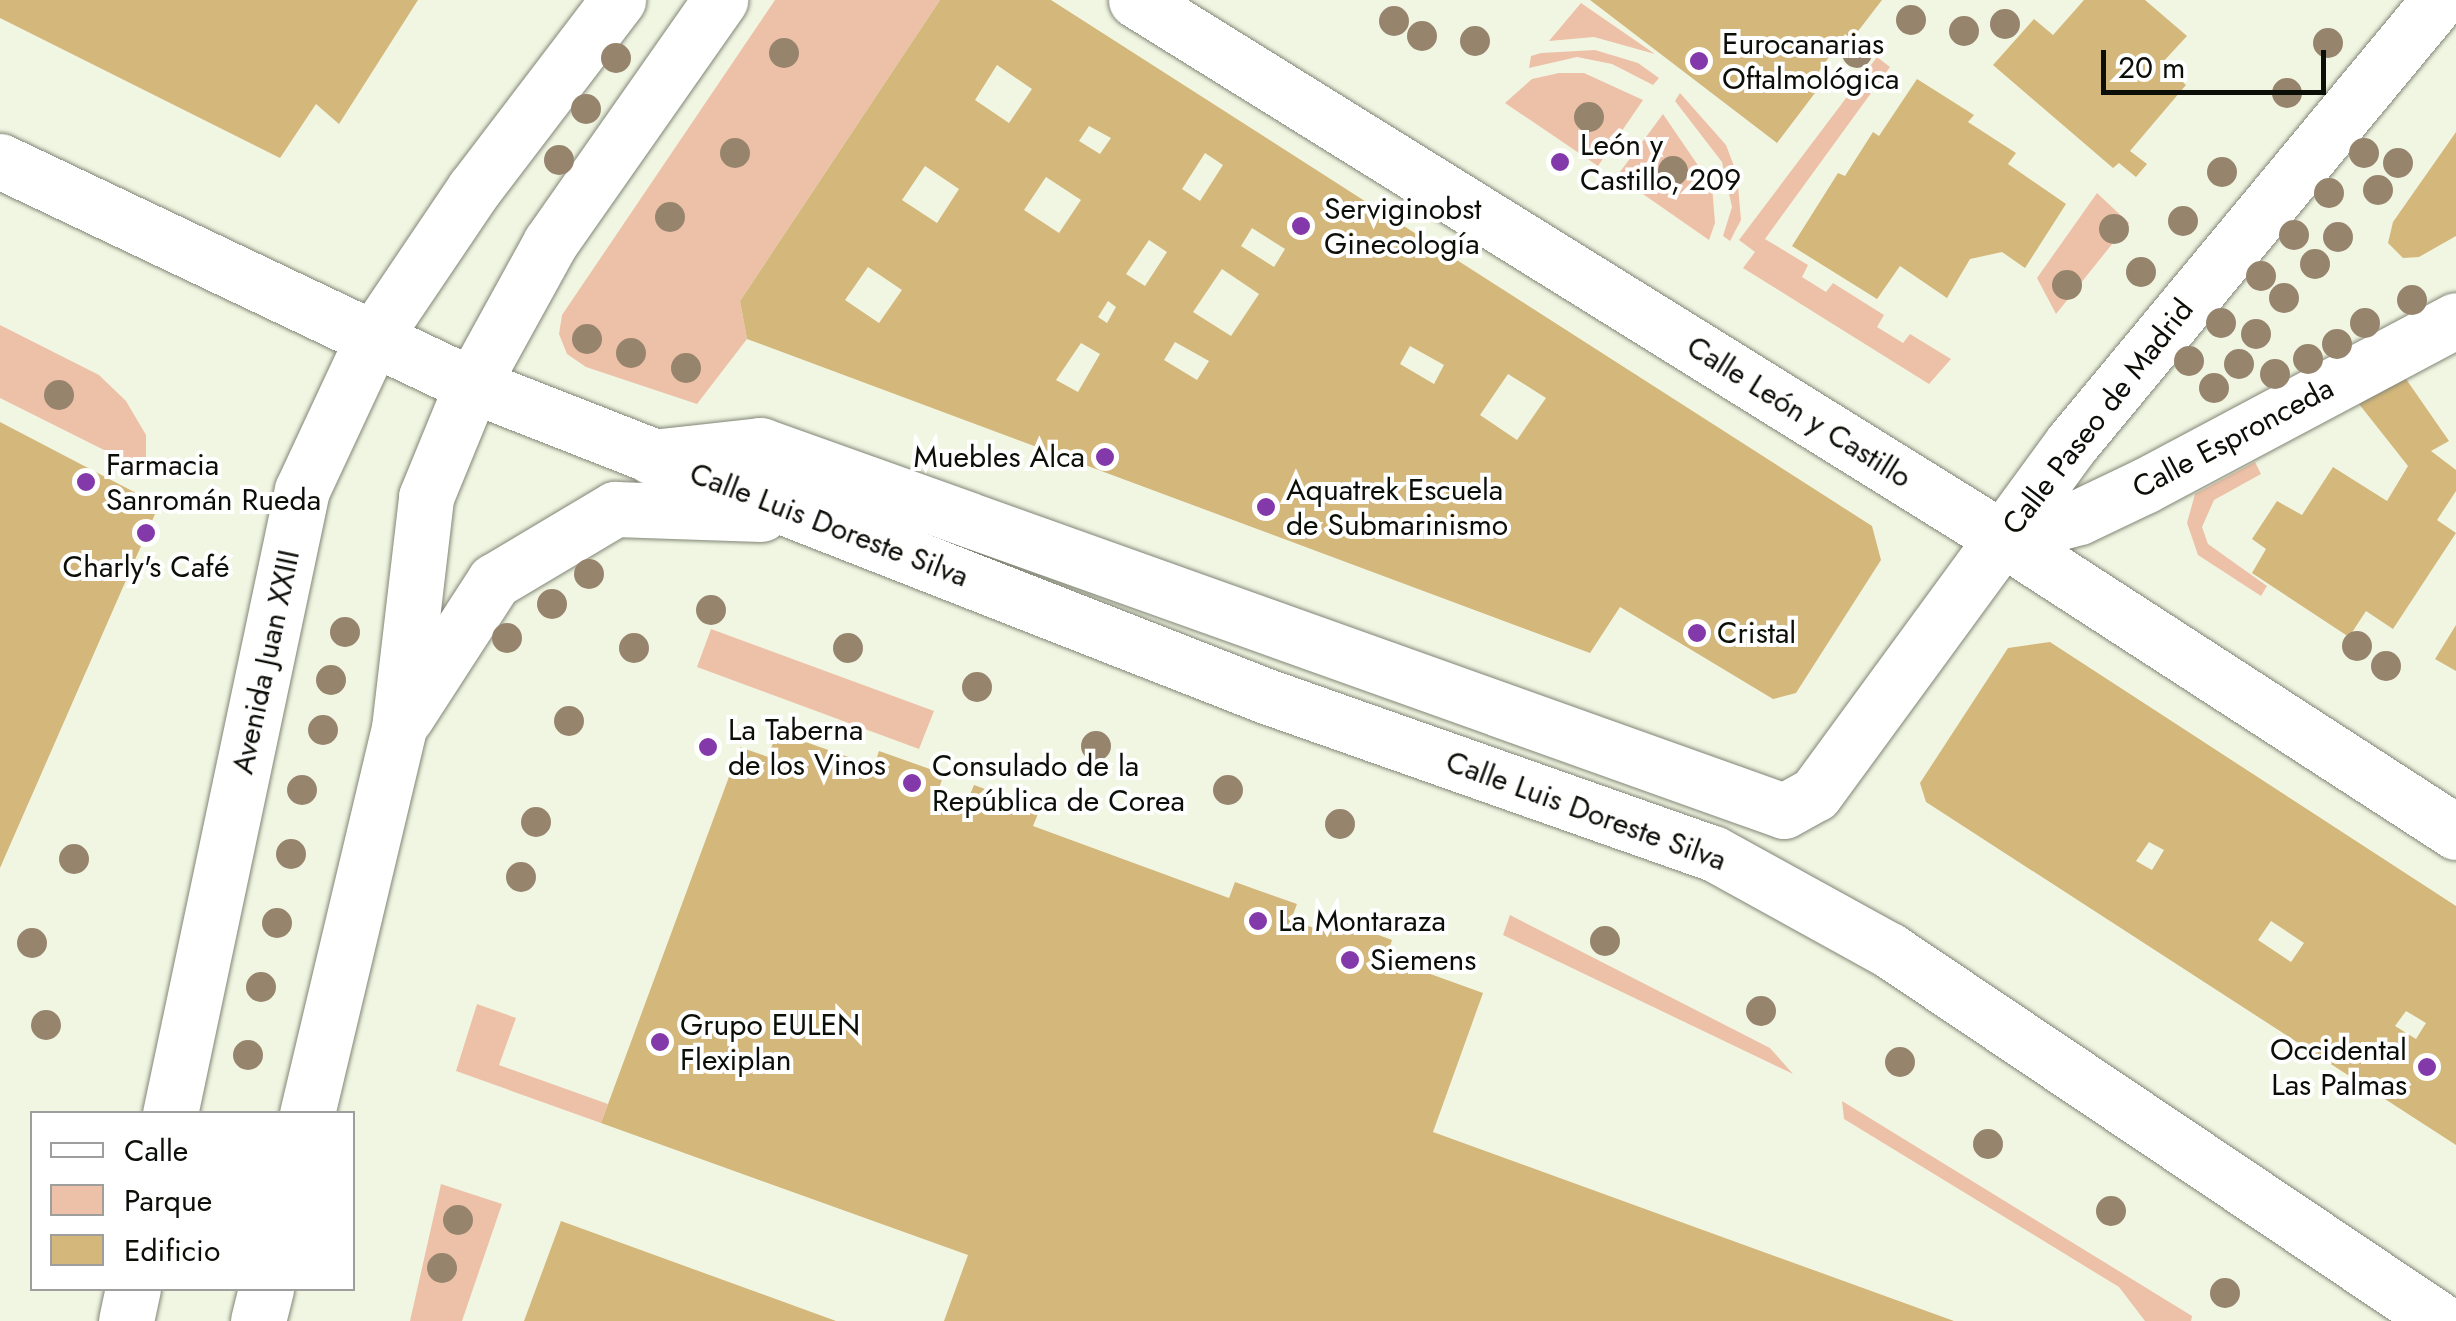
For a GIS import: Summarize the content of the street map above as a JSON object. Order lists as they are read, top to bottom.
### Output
{
  "streets": {
    "street": [
      "Calle León y Castillo",
      "Calle Paseo de Madrid",
      "Calle Espronceda",
      "Calle Luis Doreste Silva",
      "Avenida Juan XXIII"
    ]
  },
  "crossings": [
    ["Calle León y Castillo", "Calle Paseo de Madrid"],
    ["Calle León y Castillo", "Calle Espronceda"],
    ["Calle Paseo de Madrid", "Calle Espronceda"],
    ["Calle Paseo de Madrid", "Calle Luis Doreste Silva"],
    ["Calle Luis Doreste Silva", "Avenida Juan XXIII"]
  ],
  "places": [
    "Eurocanarias Oftalmológica",
    "León y Castillo, 209",
    "Serviginobst Ginecología",
    "Muebles Alca",
    "Farmacia Sanromán Rueda",
    "Aquatrek Escuela de Submarinismo",
    "Charly's Café",
    "Cristal",
    "La Taberna de los Vinos",
    "Consulado de la República de Corea",
    "La Montaraza",
    "Siemens",
    "Grupo EULEN Flexiplan",
    "Occidental Las Palmas"
  ],
  "legend": ["Calle", "Parque", "Edificio"],
  "scale_bar": "20 m"
}
